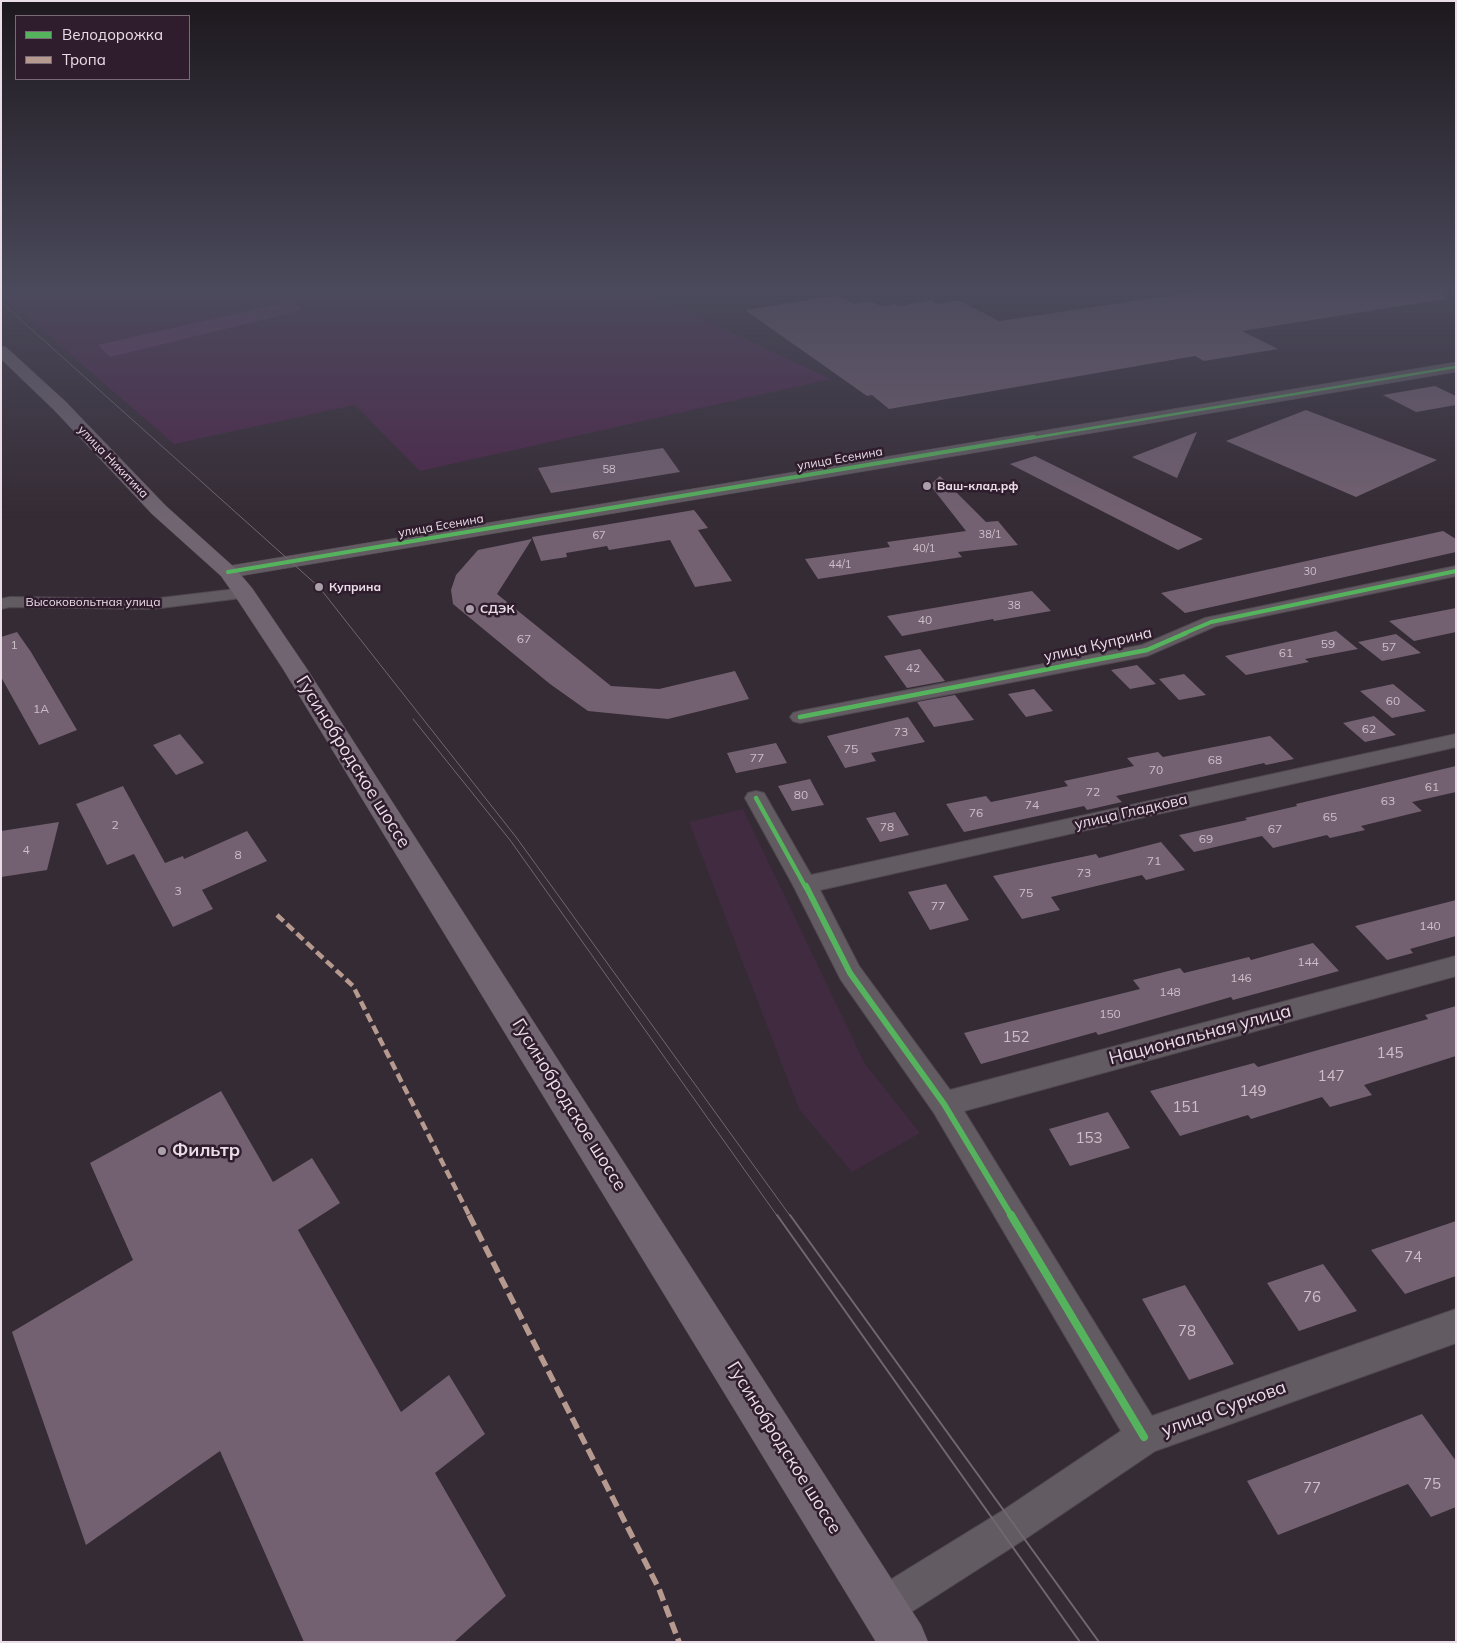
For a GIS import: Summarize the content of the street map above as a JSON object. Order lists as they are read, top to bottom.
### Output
{
  "streets": {
    "main road": ["улица Никитина", "Гусинобродское шоссе"],
    "street": [
      "улица Есенина",
      "Высоковольтная улица",
      "улица Куприна",
      "улица Гладкова",
      "Национальная улица",
      "улица Суркова"
    ]
  },
  "crossings": [
    ["улица Есенина", "улица Никитина"],
    ["улица Есенина", "Высоковольтная улица"],
    ["улица Есенина", "Гусинобродское шоссе"],
    ["улица Никитина", "Высоковольтная улица"],
    ["улица Никитина", "Гусинобродское шоссе"],
    ["Высоковольтная улица", "Гусинобродское шоссе"],
    ["Гусинобродское шоссе", "улица Суркова"]
  ],
  "places": [
    "Ваш-клад.рф",
    "Куприна",
    "СДЭК",
    "Фильтр"
  ],
  "house_numbers": [
    "58",
    "38/1",
    "67",
    "40/1",
    "44/1",
    "30",
    "38",
    "40",
    "67",
    "59",
    "1",
    "57",
    "61",
    "42",
    "60",
    "1А",
    "62",
    "73",
    "75",
    "77",
    "68",
    "70",
    "61",
    "72",
    "80",
    "63",
    "74",
    "76",
    "65",
    "2",
    "78",
    "67",
    "69",
    "4",
    "8",
    "71",
    "73",
    "3",
    "75",
    "77",
    "140",
    "144",
    "146",
    "148",
    "150",
    "152",
    "145",
    "147",
    "149",
    "151",
    "153",
    "74",
    "76",
    "78",
    "75",
    "77"
  ],
  "legend": ["Велодорожка", "Тропа"]
}
